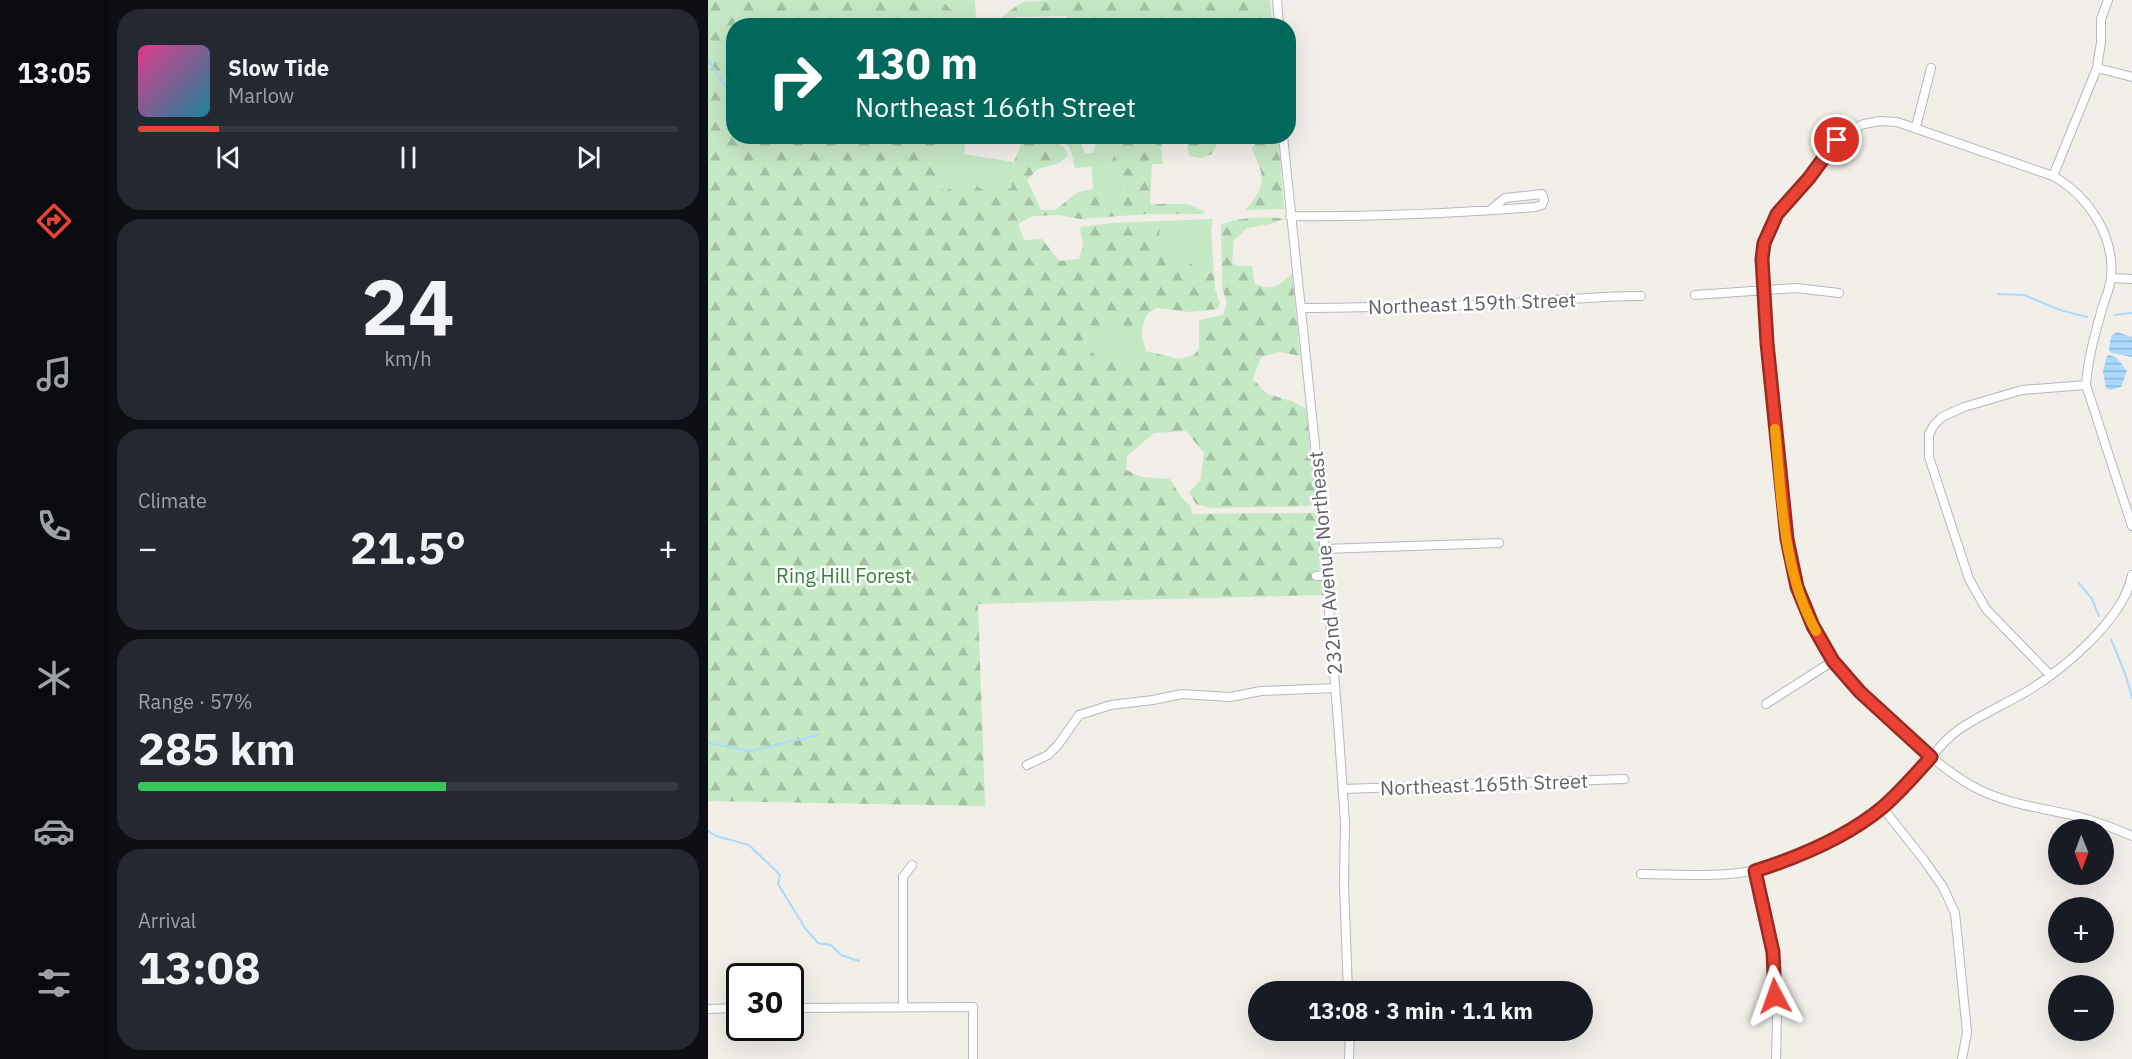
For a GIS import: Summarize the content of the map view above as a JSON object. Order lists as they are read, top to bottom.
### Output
{
  "streets": {
    "street": ["Northeast 159th Street", "232nd Avenue Northeast", "Northeast 165th Street"]
  },
  "crossings": [
    ["Northeast 159th Street", "232nd Avenue Northeast"],
    ["232nd Avenue Northeast", "Northeast 165th Street"]
  ],
  "parks": ["Ring Hill Forest"],
  "north": "bottom",
  "page": {
    "tabs": "13:05",
    "turn": ["130 m", "Northeast 166th Street"],
    "song": ["Slow Tide", "Marlow"],
    "tile": [
      ["24", "km/h"],
      "Climate",
      ["Range · 57%", "285 km"],
      ["Arrival", "13:08"]
    ],
    "heat": ["−", "21.5°", "+"],
    "map_buttons": ["+", "−"],
    "limit": "30",
    "trip": "13:08 · 3 min · 1.1 km"
  }
}
